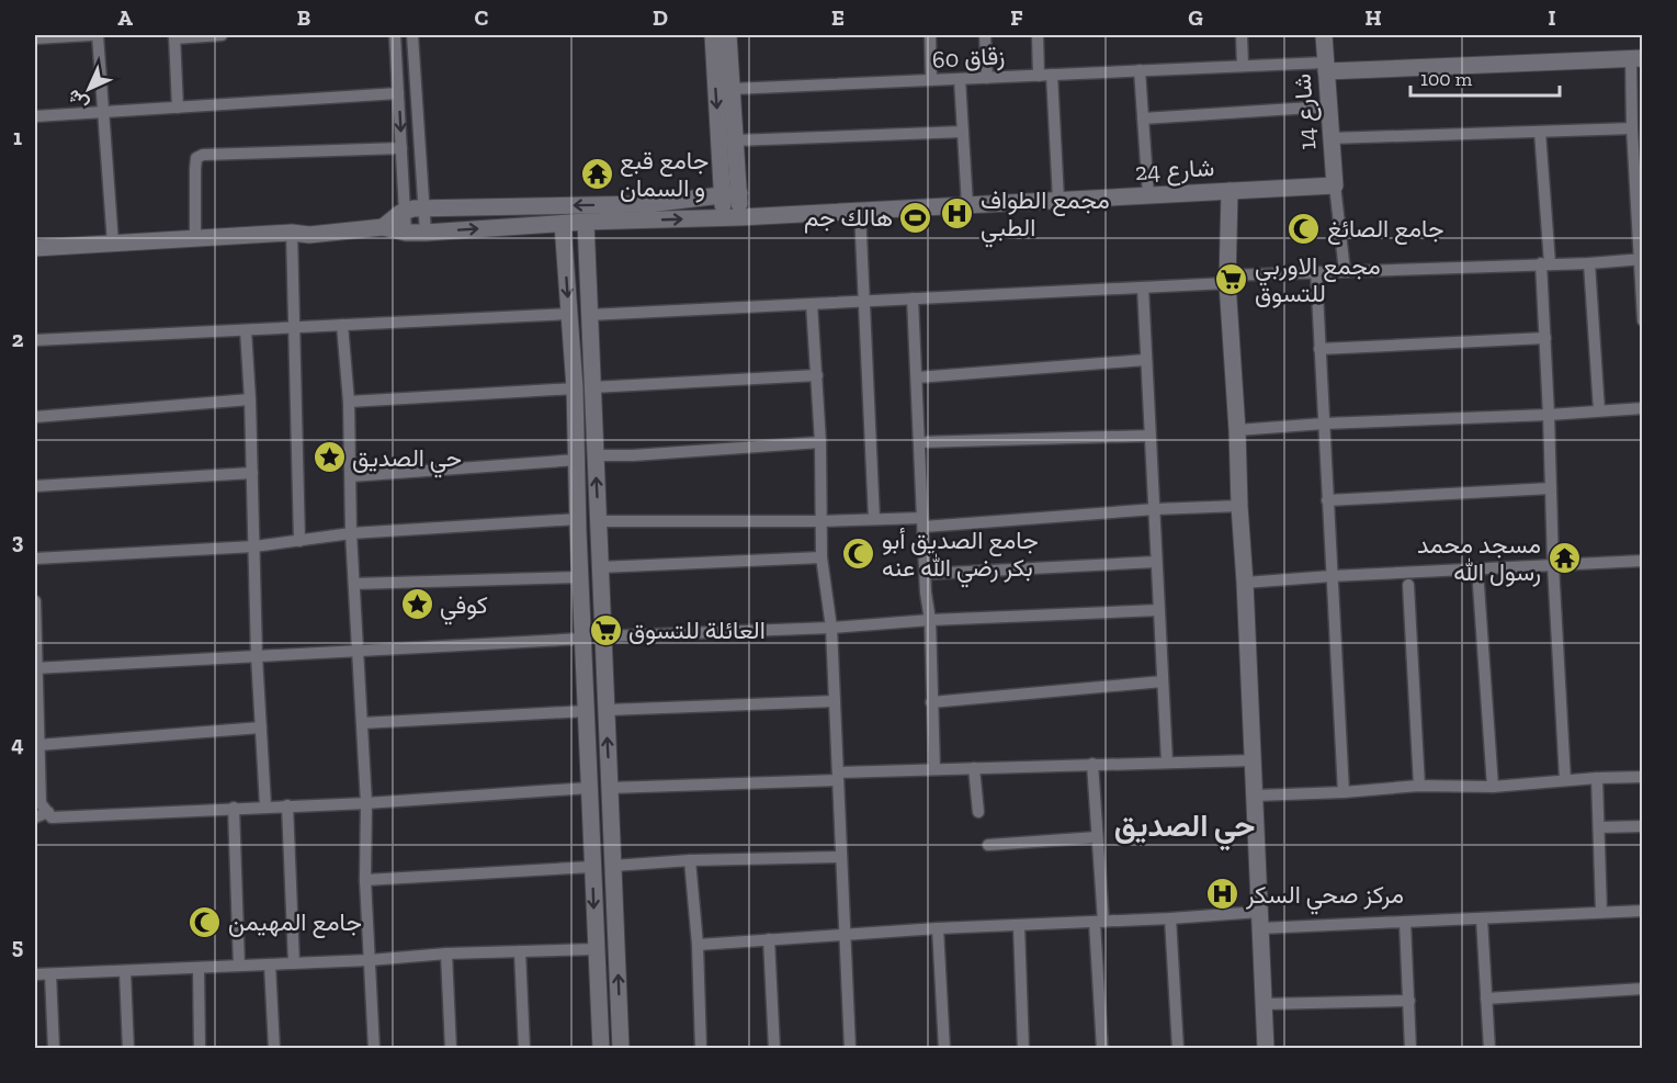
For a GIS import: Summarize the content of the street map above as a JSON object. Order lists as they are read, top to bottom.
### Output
{
  "streets": {
    "street": ["زقاق 60", "شارع 14", "شارع 24"]
  },
  "crossings": [
    ["زقاق 60", "شارع 14"],
    ["شارع 14", "شارع 24"]
  ],
  "districts": ["حي الصديق"],
  "places": {
    "temple": ["جامع قبع و السمان", "مسجد محمد رسول الله"],
    "hospital": ["مجمع الطواف الطبي", "مركز صحي السكر"],
    "sports": ["هالك جم"],
    "mosque": ["جامع الصائغ", "جامع الصديق أبو بكر رضي الله عنه", "جامع المهيمن"],
    "supermarket": ["مجمع الاوربي للتسوق", "العائلة للتسوق"],
    "place": ["حي الصديق", "كوفي"]
  },
  "scale_bar": "100 m",
  "north": "bottom left",
  "grid": {
    "columns": [
      "A",
      "B",
      "C",
      "D",
      "E",
      "F",
      "G",
      "H",
      "I"
    ],
    "rows": [
      "1",
      "2",
      "3",
      "4",
      "5"
    ]
  }
}
